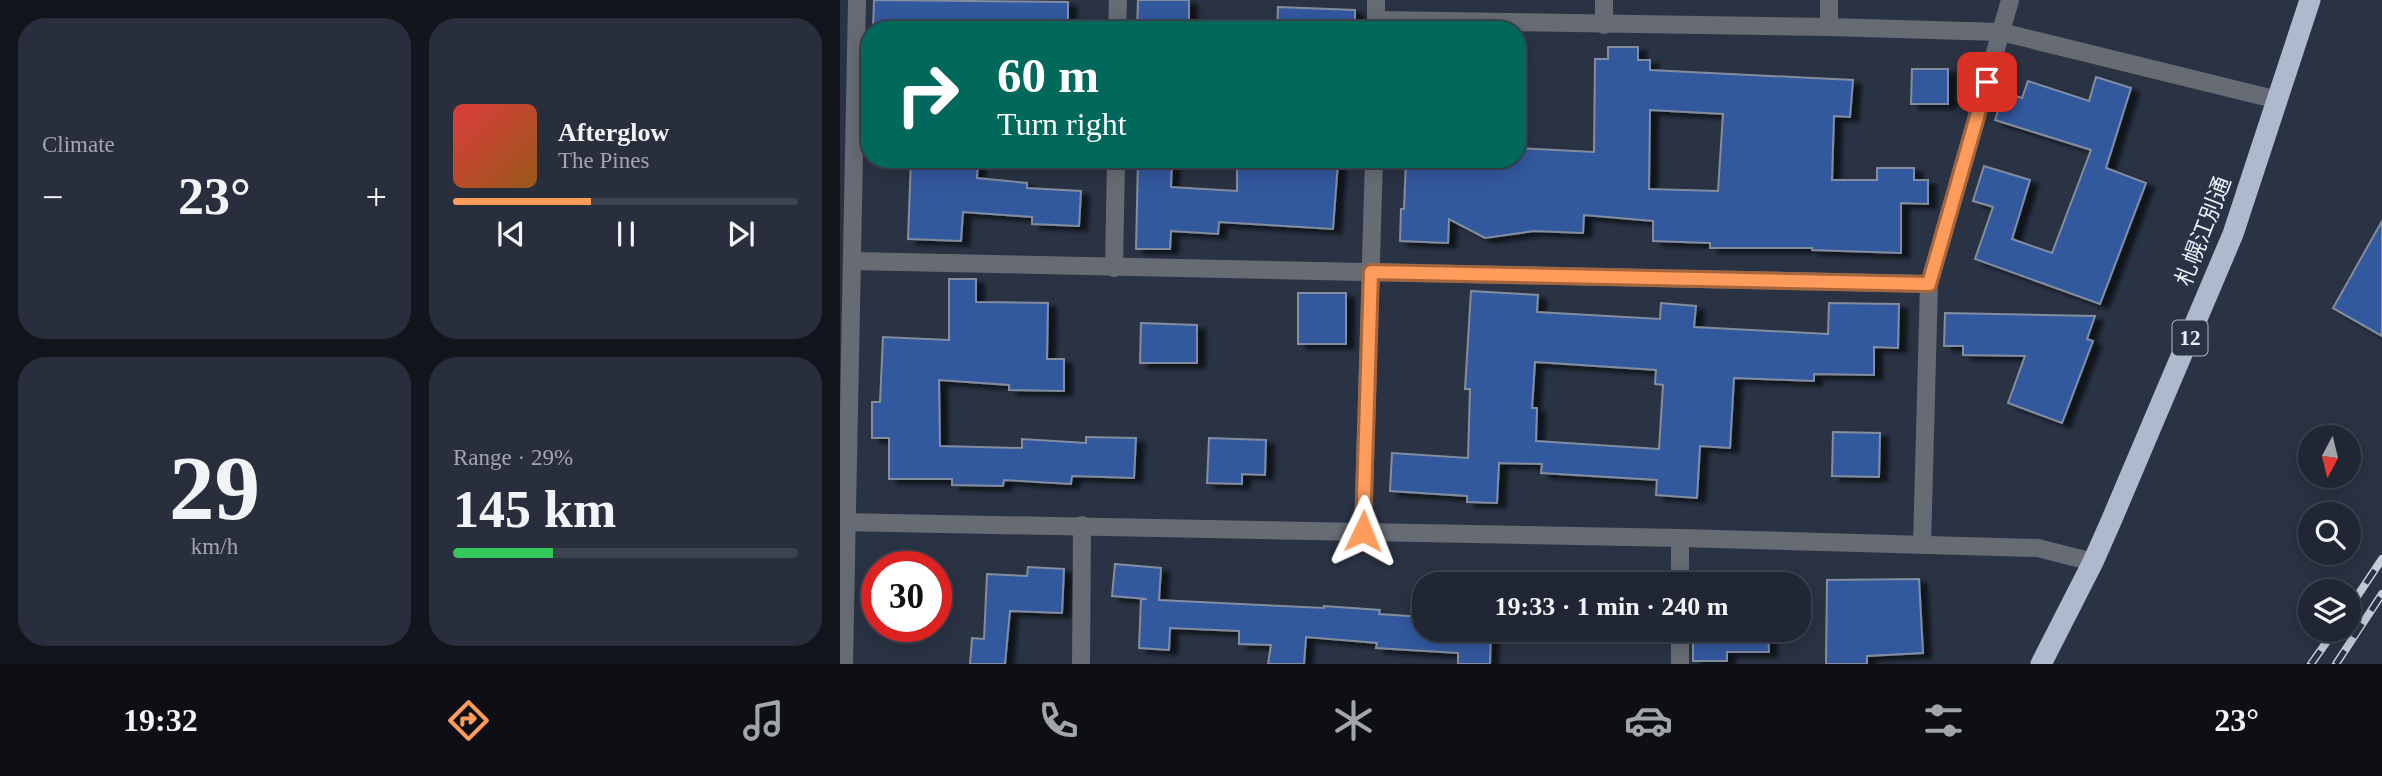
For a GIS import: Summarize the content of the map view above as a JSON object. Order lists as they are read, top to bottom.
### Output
{
  "streets": {
    "highway": ["札幌江別通", "12"]
  },
  "north": "bottom",
  "page": {
    "tile": [
      "Climate",
      ["29", "km/h"],
      ["Range · 29%", "145 km"]
    ],
    "turn": ["60 m", "Turn right"],
    "song": ["Afterglow", "The Pines"],
    "heat": ["−", "23°", "+"],
    "limit": "30",
    "trip": "19:33 · 1 min · 240 m",
    "tabs": ["19:32", "23°"]
  }
}
